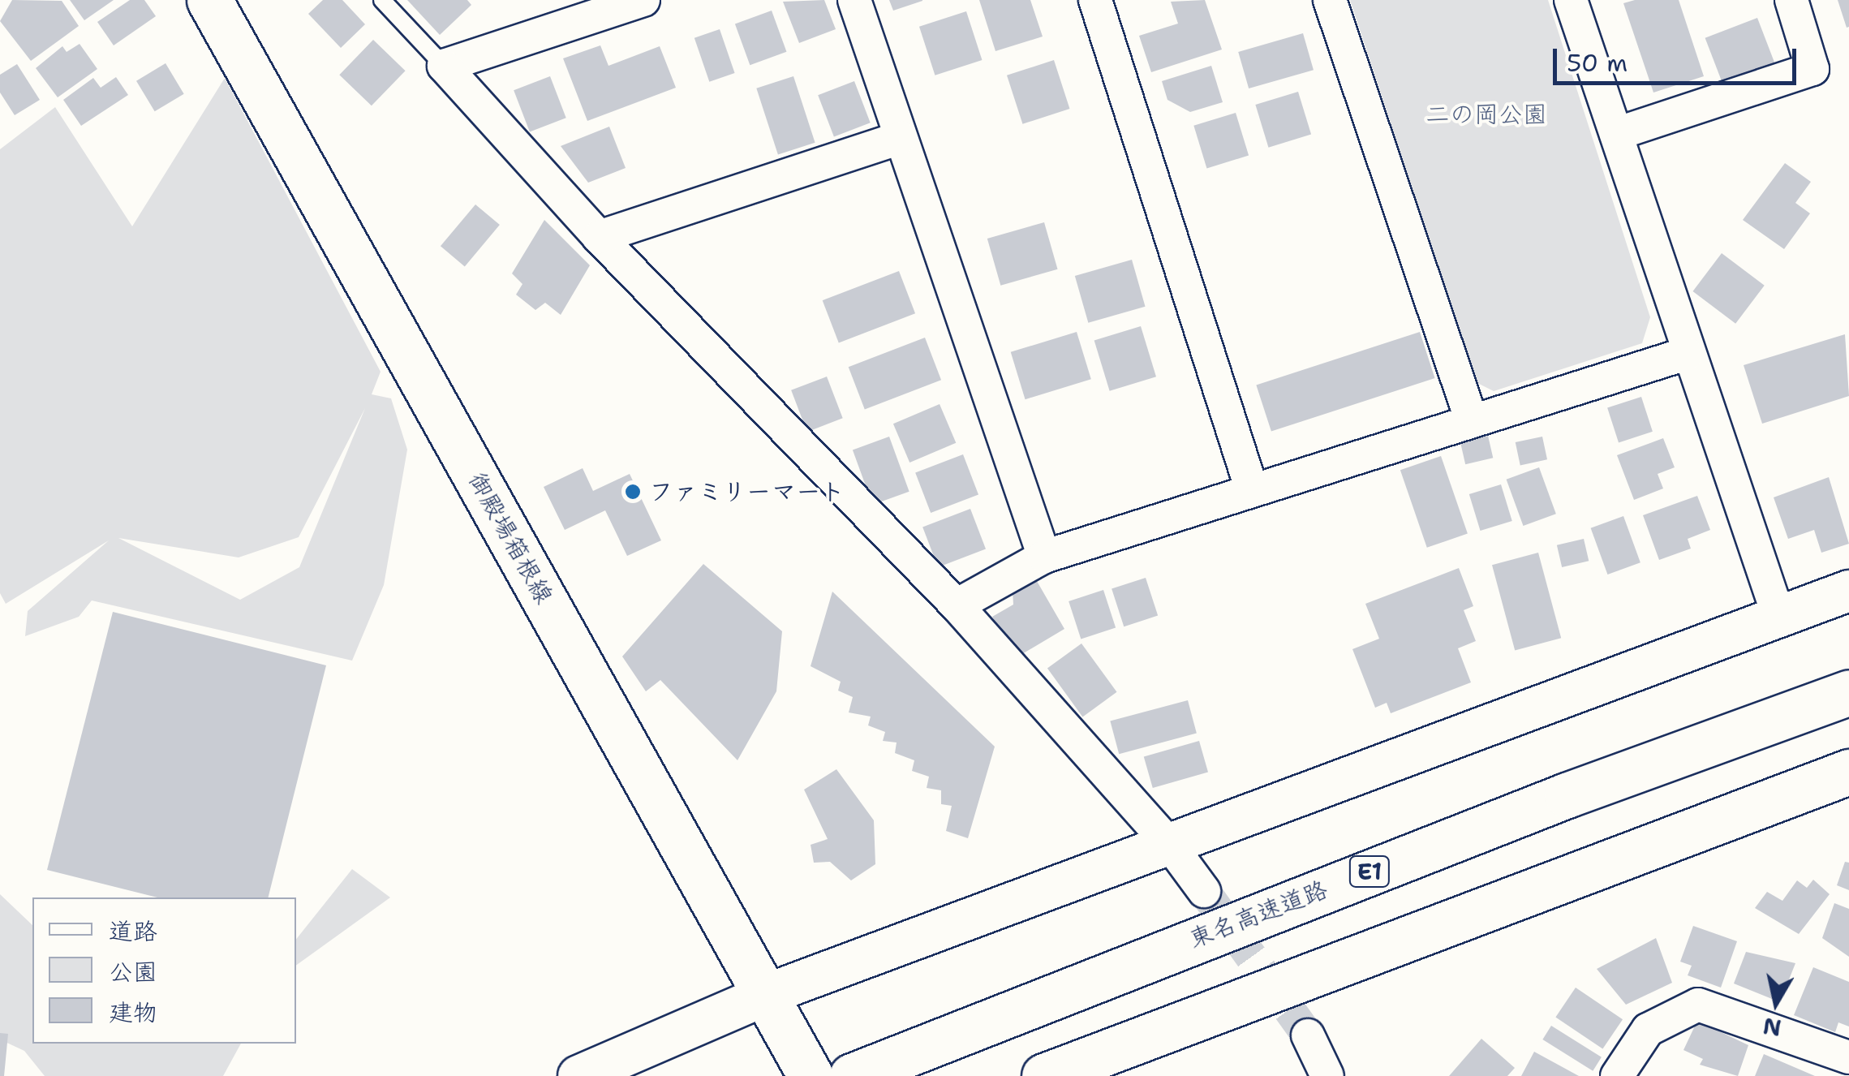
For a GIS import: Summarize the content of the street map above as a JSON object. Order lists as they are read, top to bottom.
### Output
{
  "streets": {
    "main road": ["御殿場箱根線", "E1", "東名高速道路"]
  },
  "parks": ["二の岡公園"],
  "places": ["ファミリーマート"],
  "legend": ["道路", "公園", "建物"],
  "scale_bar": "50 m",
  "north": "bottom"
}
